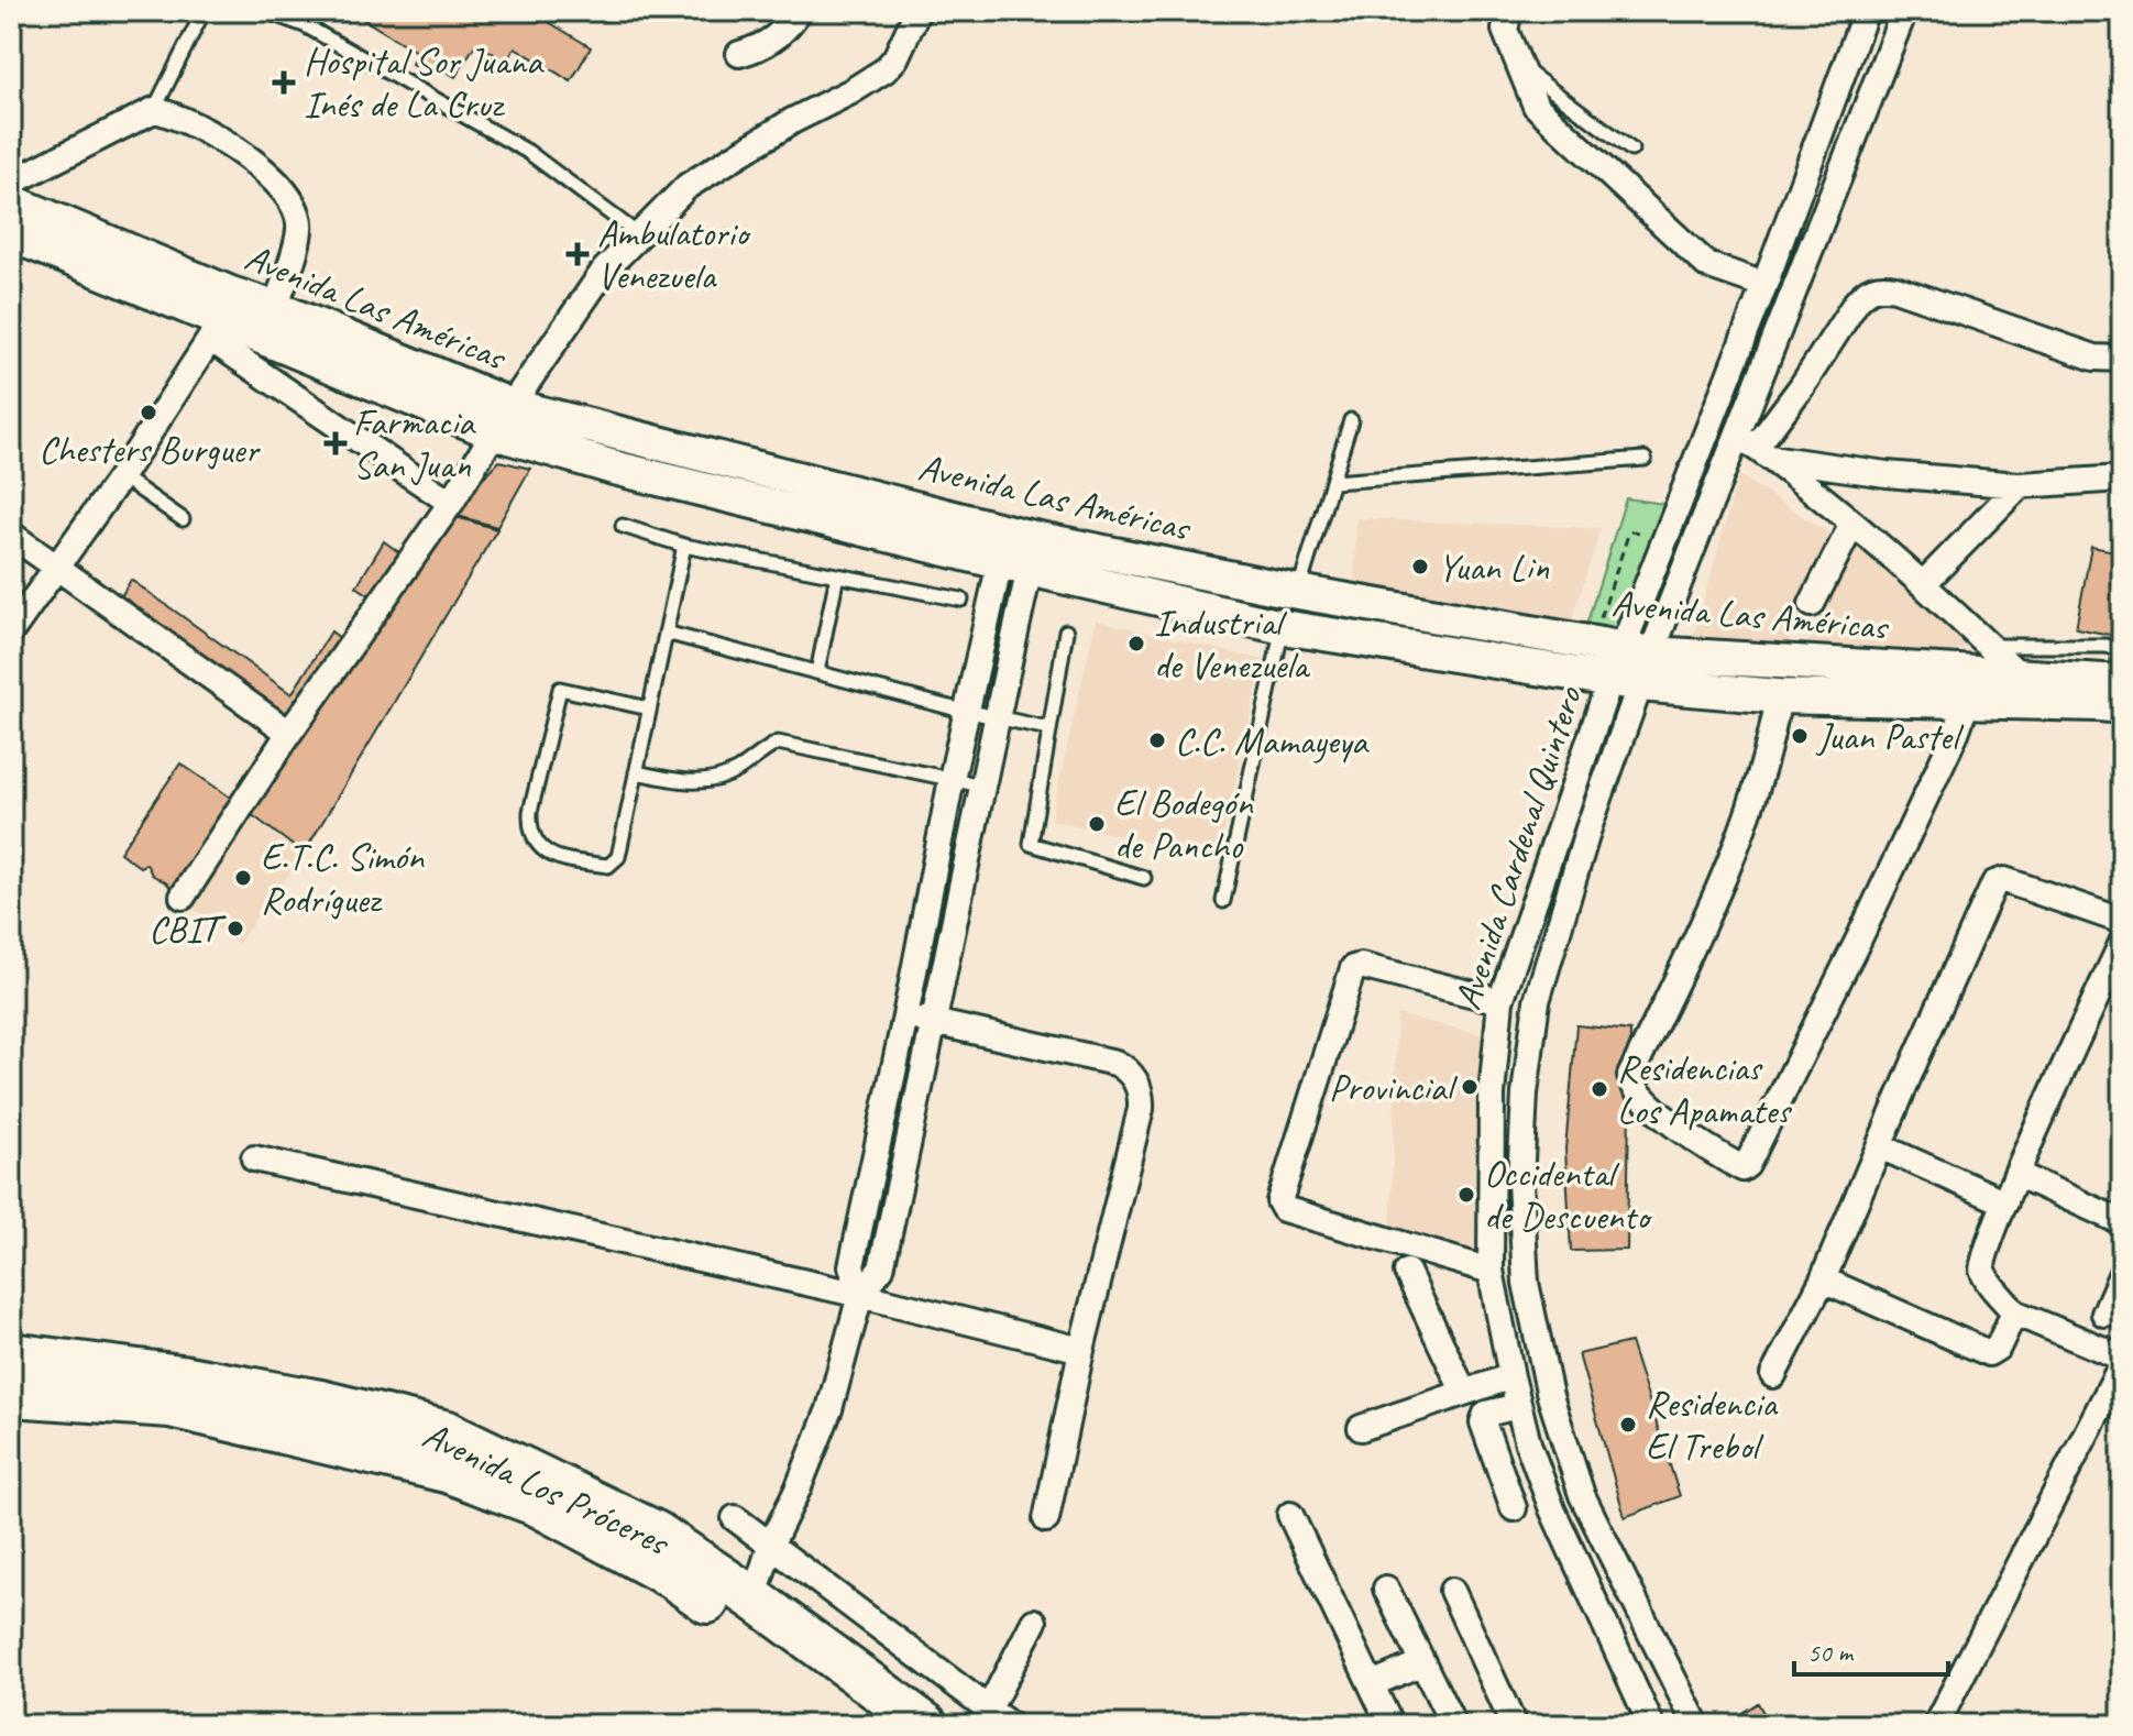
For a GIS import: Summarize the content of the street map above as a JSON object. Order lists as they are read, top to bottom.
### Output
{
  "streets": {
    "highway": ["Avenida Los Próceres"],
    "street": ["Avenida Las Américas", "Avenida Cardenal Quintero"]
  },
  "crossings": [
    ["Avenida Las Américas", "Avenida Cardenal Quintero"]
  ],
  "places": {
    "health": ["Hospital Sor Juana Inés de La Cruz", "Ambulatorio Venezuela", "Farmacia San Juan"],
    "other": [
      "Chesters Burguer",
      "Yuan Lin",
      "Industrial de Venezuela",
      "Juan Pastel",
      "C.C. Mamayeya",
      "El Bodegón de Pancho",
      "E.T.C. Simón Rodríguez",
      "CBIT",
      "Provincial",
      "Residencias Los Apamates",
      "Occidental de Descuento",
      "Residencia El Trebol"
    ]
  },
  "scale_bar": "50 m"
}
